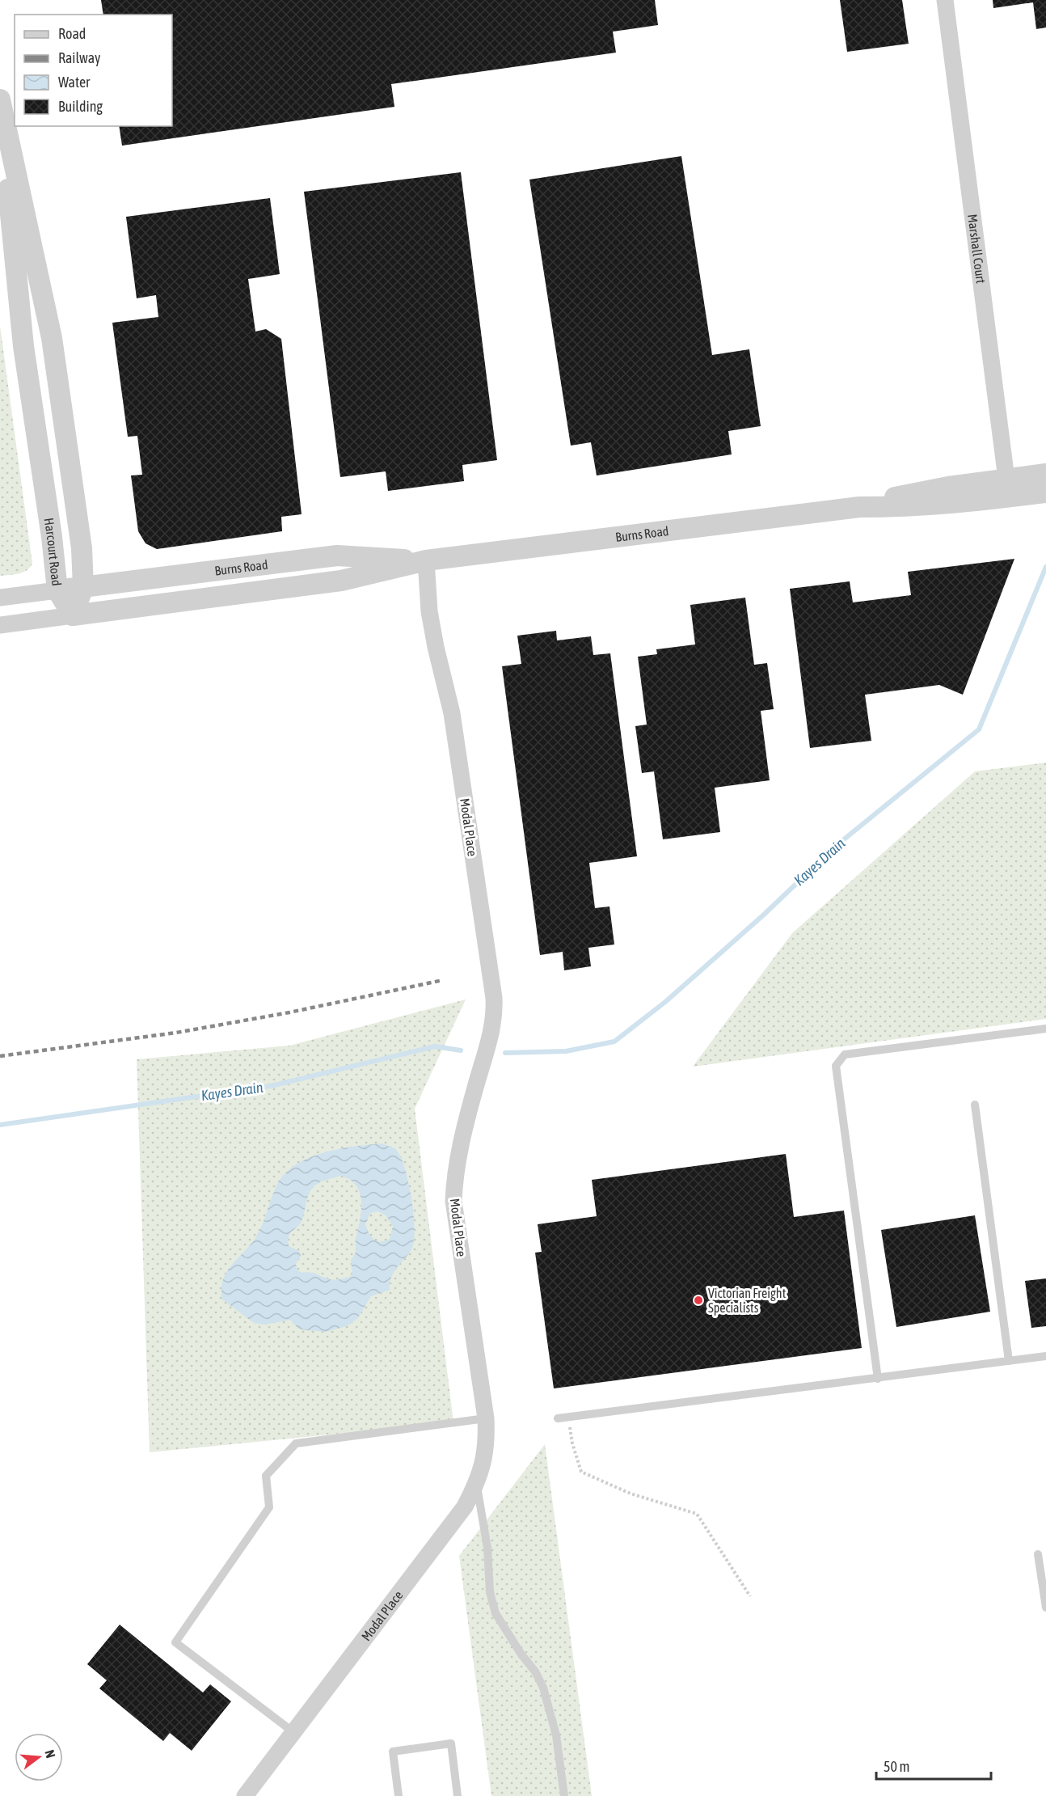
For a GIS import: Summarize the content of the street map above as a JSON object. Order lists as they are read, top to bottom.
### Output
{
  "streets": {
    "street": [
      "Marshall Court",
      "Burns Road",
      "Harcourt Road",
      "Modal Place"
    ]
  },
  "crossings": [
    ["Marshall Court", "Burns Road"],
    ["Burns Road", "Harcourt Road"],
    ["Burns Road", "Modal Place"]
  ],
  "water": ["Kayes Drain"],
  "places": ["Victorian Freight Specialists"],
  "legend": [
    "Road",
    "Railway",
    "Water",
    "Building"
  ],
  "scale_bar": "50 m",
  "north": "right"
}
